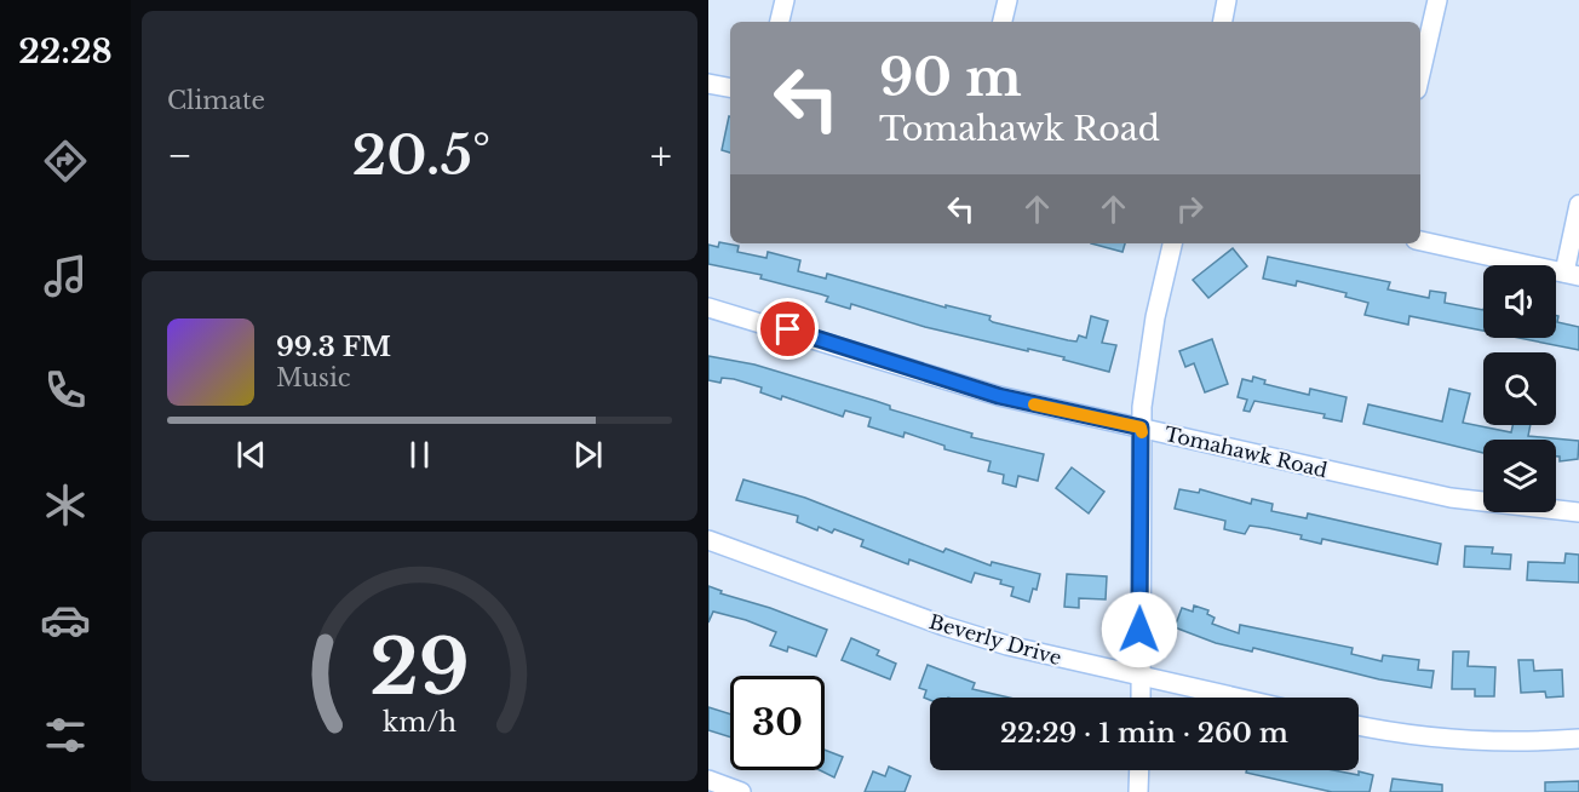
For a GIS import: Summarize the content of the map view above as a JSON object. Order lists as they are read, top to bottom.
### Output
{
  "streets": {
    "street": ["Tomahawk Road", "Beverly Drive"]
  },
  "page": {
    "tabs": "22:28",
    "tile": "Climate",
    "turn": ["90 m", "Tomahawk Road"],
    "heat": ["−", "20.5°", "+"],
    "song": ["99.3 FM", "Music"],
    "limit": "30",
    "trip": "22:29 · 1 min · 260 m",
    "gauge": ["29", "km/h"]
  }
}
